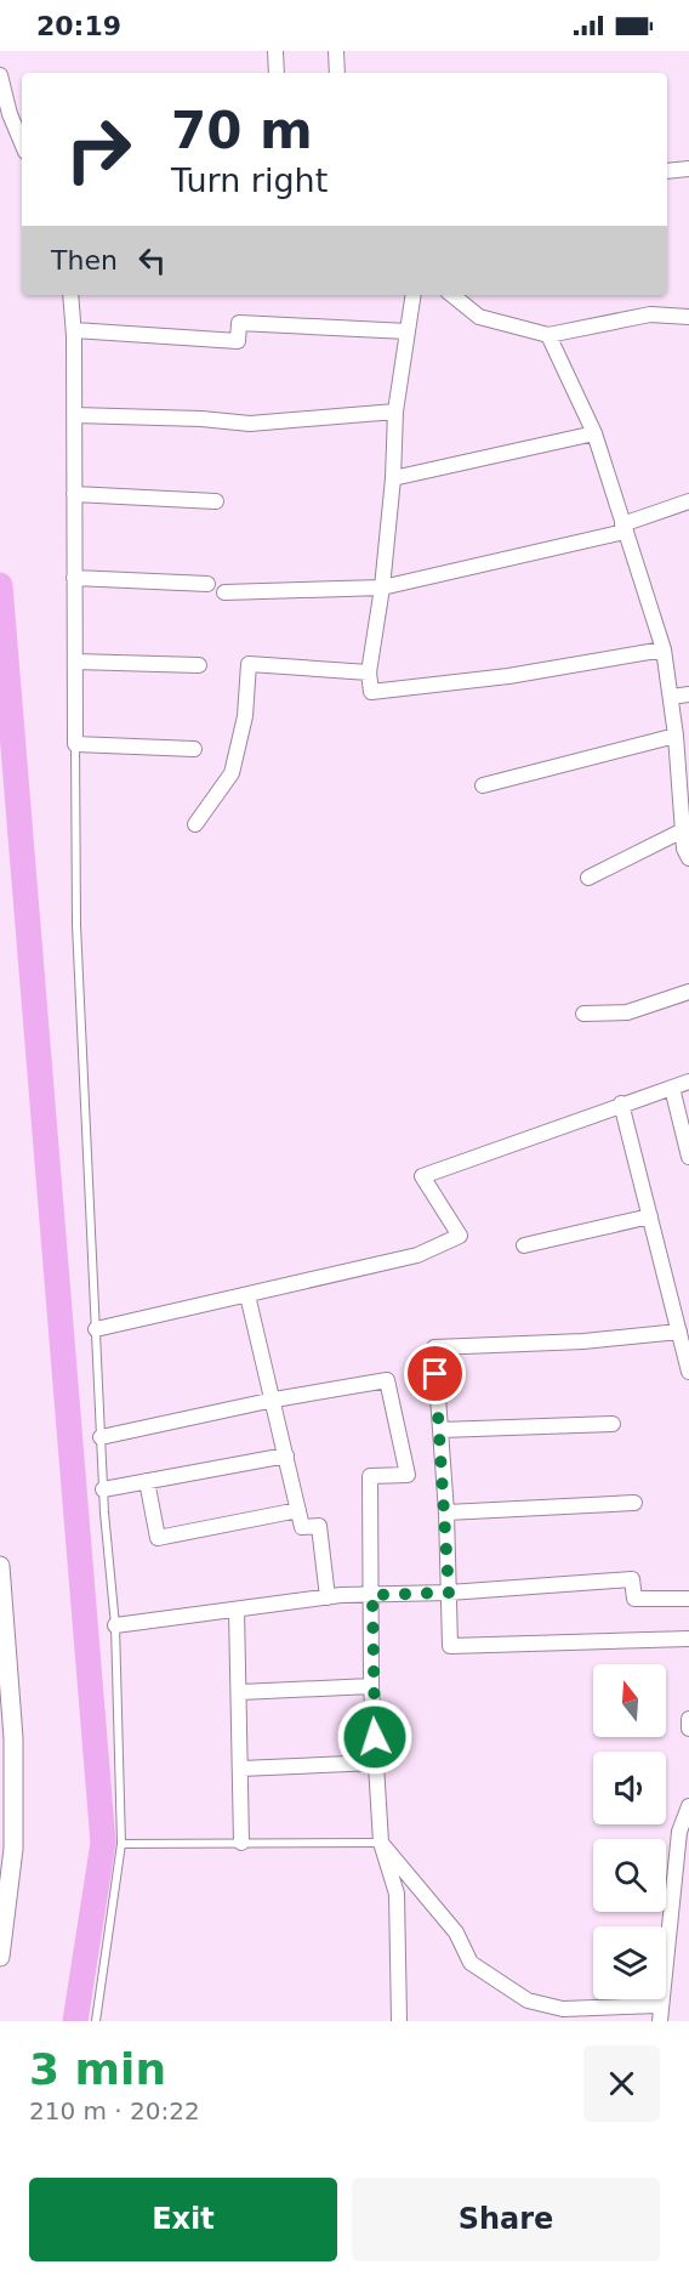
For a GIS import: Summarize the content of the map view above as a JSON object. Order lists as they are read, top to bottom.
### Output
{
  "north": "top",
  "page": {
    "status": "20:19",
    "turn": ["70 m", "Turn right"],
    "then": "Then",
    "heading": ["3 min", "210 m · 20:22"],
    "buttons": ["Exit", "Share"]
  }
}
